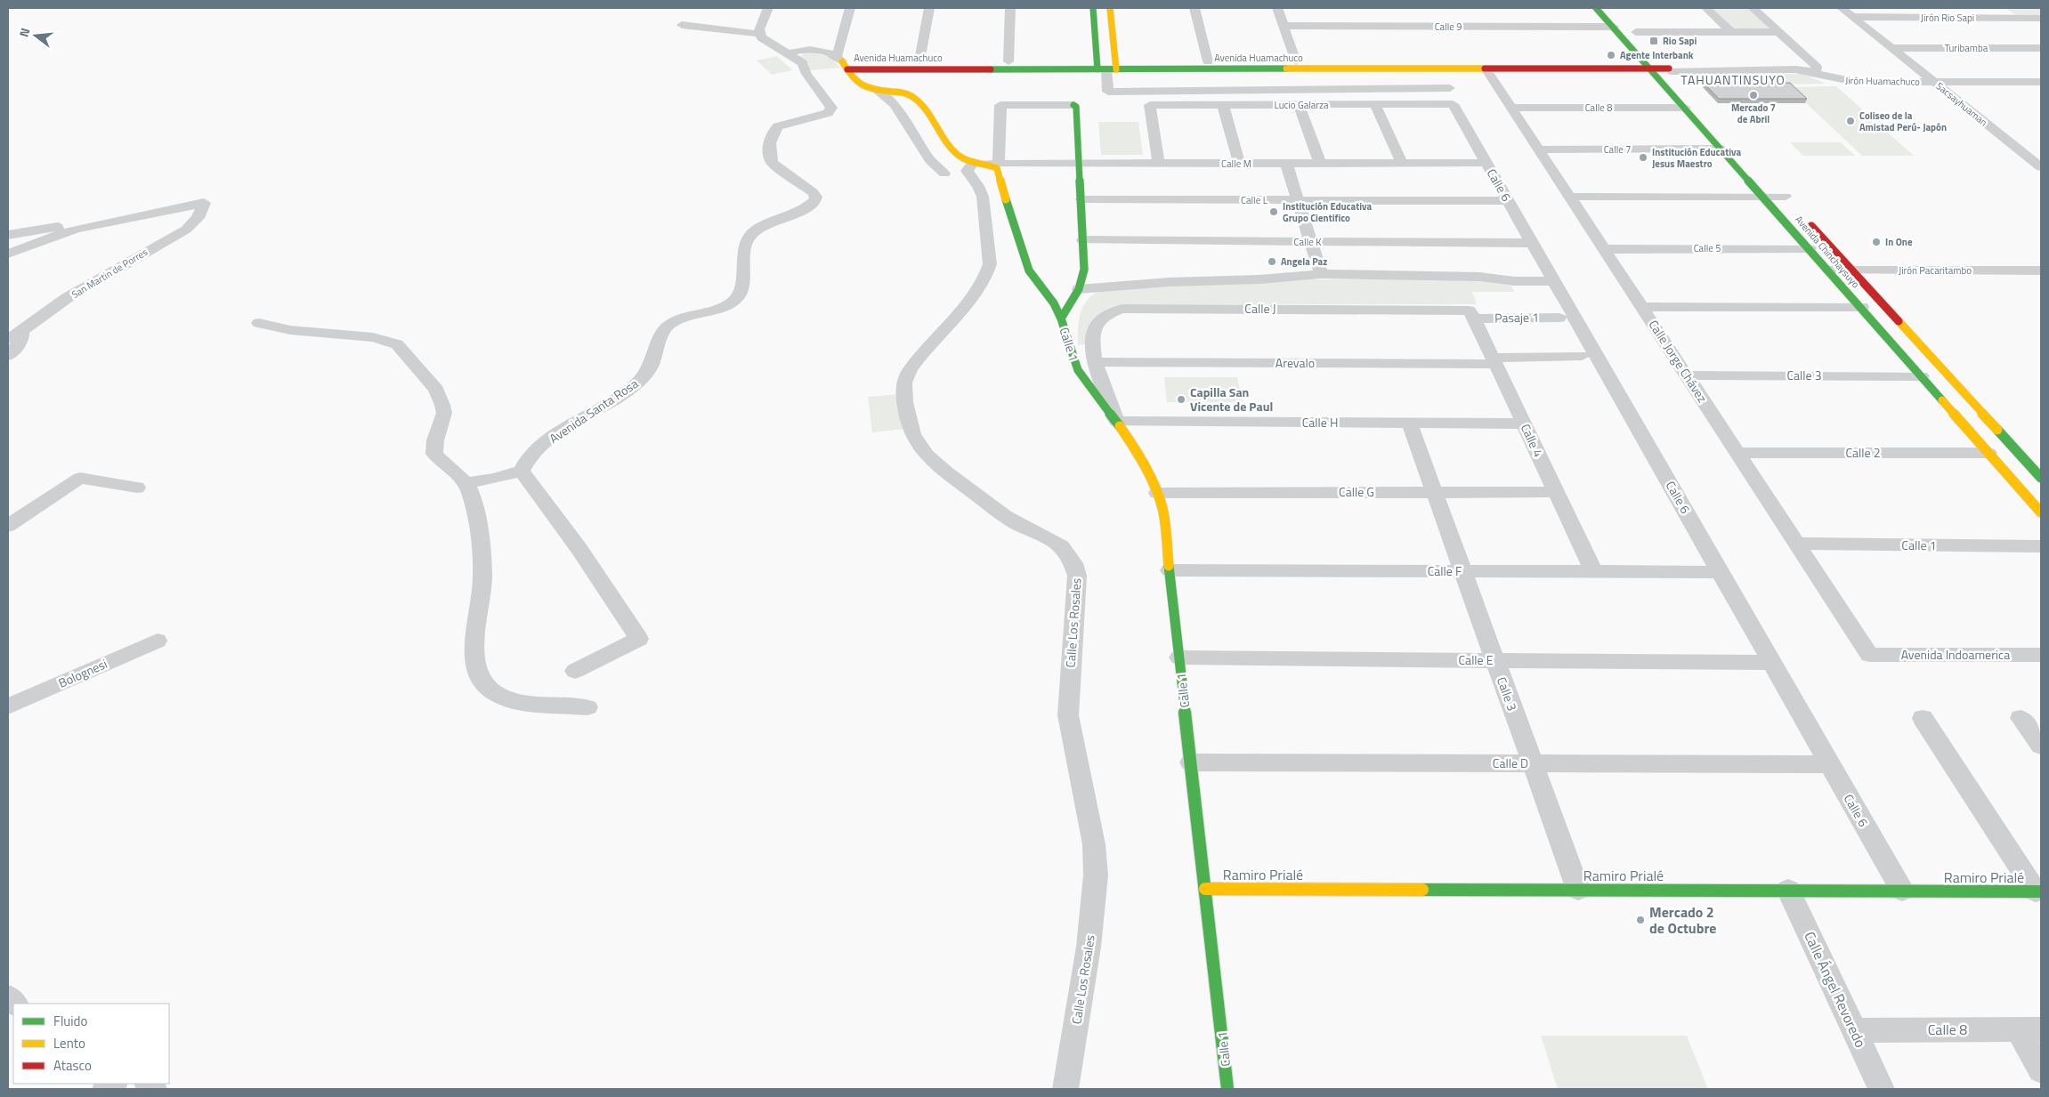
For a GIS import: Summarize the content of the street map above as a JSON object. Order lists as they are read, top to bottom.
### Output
{
  "streets": {
    "street": [
      "Jirón Rio Sapi",
      "Calle 9",
      "Turibamba",
      "Avenida Huamachuco",
      "Jirón Huamachuco",
      "Sacsayhuaman",
      "Lucio Galarza",
      "Calle 8",
      "Calle 7",
      "Calle M",
      "Calle 6",
      "Calle L",
      "Calle K",
      "Calle 5",
      "Avenida Chinchaysuyo",
      "Jirón Pacaritambo",
      "San Martin de Porres",
      "Calle J",
      "Pasaje 1",
      "Calle 1",
      "Calle Jorge Chávez",
      "Arevalo",
      "Calle 3",
      "Avenida Santa Rosa",
      "Calle H",
      "Calle 4",
      "Calle 2",
      "Calle G",
      "Calle F",
      "Calle Los Rosales",
      "Avenida Indoamerica",
      "Calle E",
      "Bolognesi",
      "Calle D",
      "Ramiro Prialé",
      "Calle Ángel Revoredo"
    ]
  },
  "crossings": [
    ["Jirón Rio Sapi", "Sacsayhuaman"],
    ["Calle 9", "Avenida Chinchaysuyo"],
    ["Turibamba", "Sacsayhuaman"],
    ["Avenida Huamachuco", "Jirón Huamachuco"],
    ["Avenida Huamachuco", "Avenida Chinchaysuyo"],
    ["Avenida Huamachuco", "Calle 1"],
    ["Avenida Huamachuco", "Calle Jorge Chávez"],
    ["Jirón Huamachuco", "Sacsayhuaman"],
    ["Lucio Galarza", "Calle M"],
    ["Lucio Galarza", "Calle 6"],
    ["Calle 8", "Avenida Chinchaysuyo"],
    ["Calle 8", "Calle Jorge Chávez"],
    ["Calle 8", "Calle Ángel Revoredo"],
    ["Calle 7", "Avenida Chinchaysuyo"],
    ["Calle 7", "Calle Jorge Chávez"],
    ["Calle M", "Calle 6"],
    ["Calle M", "Calle 1"],
    ["Calle M", "Calle Los Rosales"],
    ["Calle 6", "Calle L"],
    ["Calle 6", "Calle K"],
    ["Calle 6", "Calle F"],
    ["Calle 6", "Calle E"],
    ["Calle 6", "Calle D"],
    ["Calle 6", "Ramiro Prialé"],
    ["Calle L", "Calle 1"],
    ["Calle K", "Calle 1"],
    ["Calle 5", "Avenida Chinchaysuyo"],
    ["Calle 5", "Calle Jorge Chávez"],
    ["Avenida Chinchaysuyo", "Jirón Pacaritambo"],
    ["Avenida Chinchaysuyo", "Calle 3"],
    ["Avenida Chinchaysuyo", "Calle 2"],
    ["Calle J", "Pasaje 1"],
    ["Calle J", "Calle 1"],
    ["Calle J", "Arevalo"],
    ["Calle J", "Calle H"],
    ["Calle J", "Calle 4"],
    ["Pasaje 1", "Calle 4"],
    ["Calle 1", "Calle Jorge Chávez"],
    ["Calle 1", "Calle H"],
    ["Calle 1", "Calle G"],
    ["Calle 1", "Calle F"],
    ["Calle 1", "Calle Los Rosales"],
    ["Calle 1", "Calle E"],
    ["Calle 1", "Calle D"],
    ["Calle 1", "Ramiro Prialé"],
    ["Calle Jorge Chávez", "Calle 3"],
    ["Calle Jorge Chávez", "Calle 2"],
    ["Calle Jorge Chávez", "Avenida Indoamerica"],
    ["Arevalo", "Calle 4"],
    ["Calle 3", "Calle H"],
    ["Calle 3", "Calle G"],
    ["Calle 3", "Calle F"],
    ["Calle 3", "Calle E"],
    ["Calle 3", "Calle D"],
    ["Calle 3", "Ramiro Prialé"],
    ["Calle H", "Calle 4"],
    ["Calle 4", "Calle G"],
    ["Calle 4", "Calle F"],
    ["Ramiro Prialé", "Calle Ángel Revoredo"]
  ],
  "districts": ["TAHUANTINSUYO"],
  "places": {
    "transit": ["Rio Sapi"],
    "other": [
      "Agente Interbank",
      "Mercado 7 de Abril",
      "Coliseo de la Amistad Perú- Japón",
      "Institución Educativa Jesus Maestro",
      "Institución Educativa Grupo Cientifico",
      "In One",
      "Angela Paz",
      "Capilla San Vicente de Paul",
      "Mercado 2 de Octubre"
    ]
  },
  "legend": ["Fluido", "Lento", "Atasco"],
  "north": "left"
}
